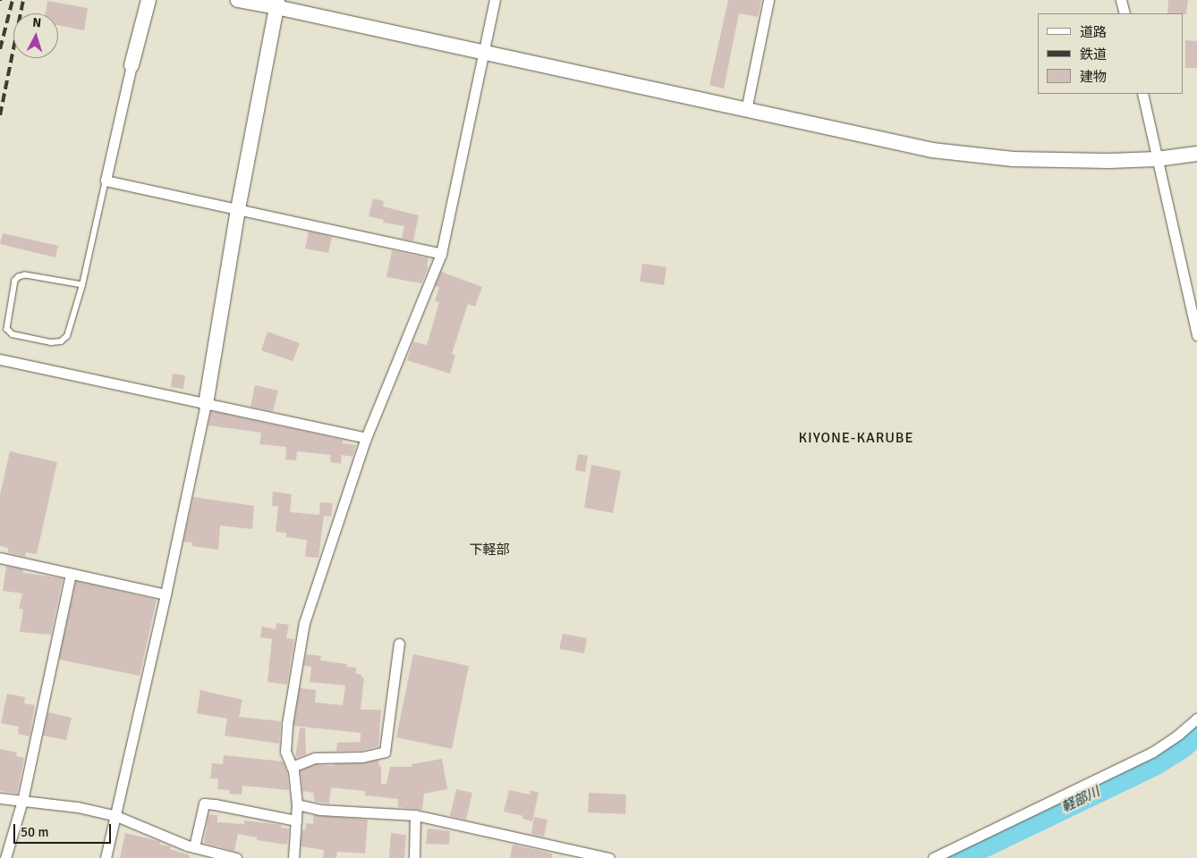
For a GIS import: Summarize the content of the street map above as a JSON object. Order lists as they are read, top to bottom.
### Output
{
  "districts": ["KIYONE-KARUBE", "下軽部"],
  "water": ["軽部川"],
  "legend": ["道路", "鉄道", "建物"],
  "scale_bar": "50 m",
  "north": "top"
}
